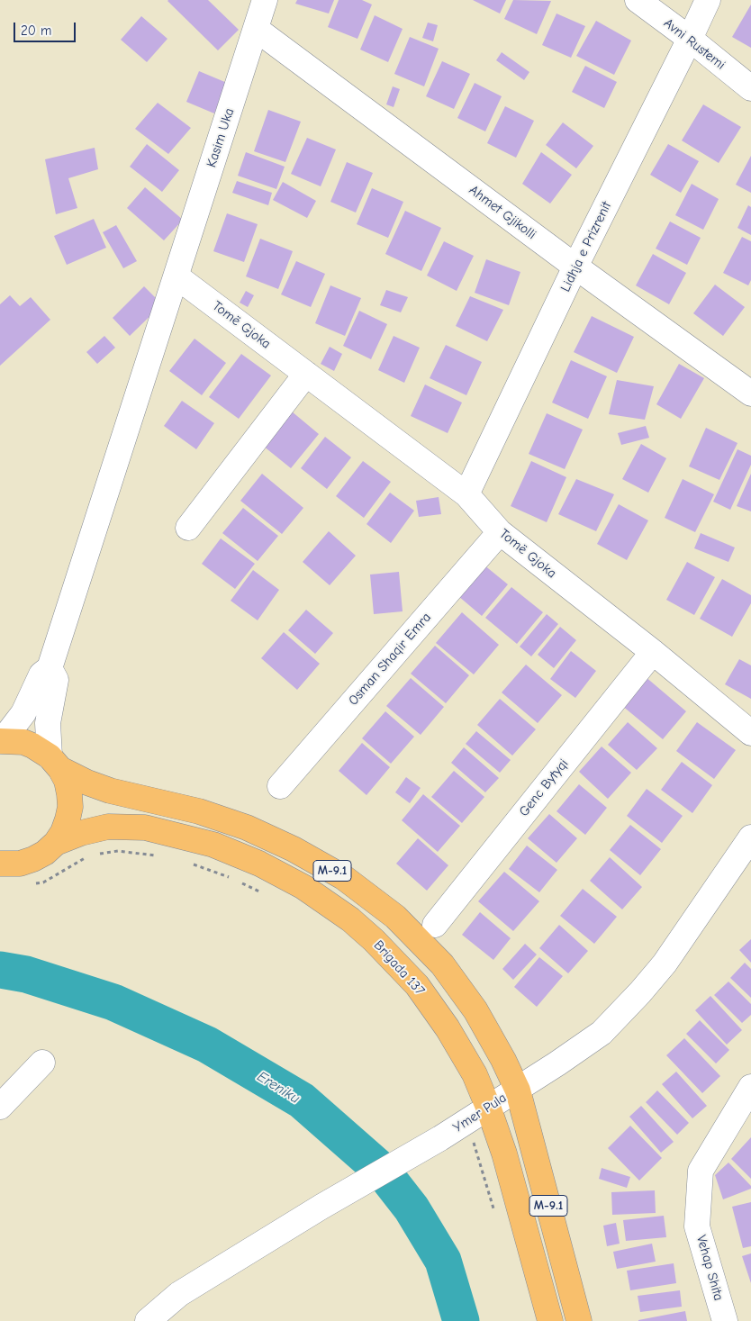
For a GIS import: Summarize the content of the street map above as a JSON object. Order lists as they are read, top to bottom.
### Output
{
  "streets": {
    "main road": ["M-9.1", "Brigada 137"],
    "street": [
      "Avni Rustemi",
      "Kasim Uka",
      "Ahmet Gjikolli",
      "Lidhja e Prizrenit",
      "Tomë Gjoka",
      "Osman Shaqir Emra",
      "Genc Bytyqi",
      "Ymer Pula",
      "Vehap Shita"
    ]
  },
  "crossings": [
    ["Avni Rustemi", "Lidhja e Prizrenit"],
    ["Kasim Uka", "Ahmet Gjikolli"],
    ["Kasim Uka", "Tomë Gjoka"],
    ["Ahmet Gjikolli", "Lidhja e Prizrenit"],
    ["Lidhja e Prizrenit", "Tomë Gjoka"],
    ["Tomë Gjoka", "Osman Shaqir Emra"],
    ["Tomë Gjoka", "Genc Bytyqi"],
    ["M-9.1", "Brigada 137"],
    ["M-9.1", "Ymer Pula"],
    ["Brigada 137", "Ymer Pula"]
  ],
  "water": ["Ereniku"],
  "scale_bar": "20 m"
}
